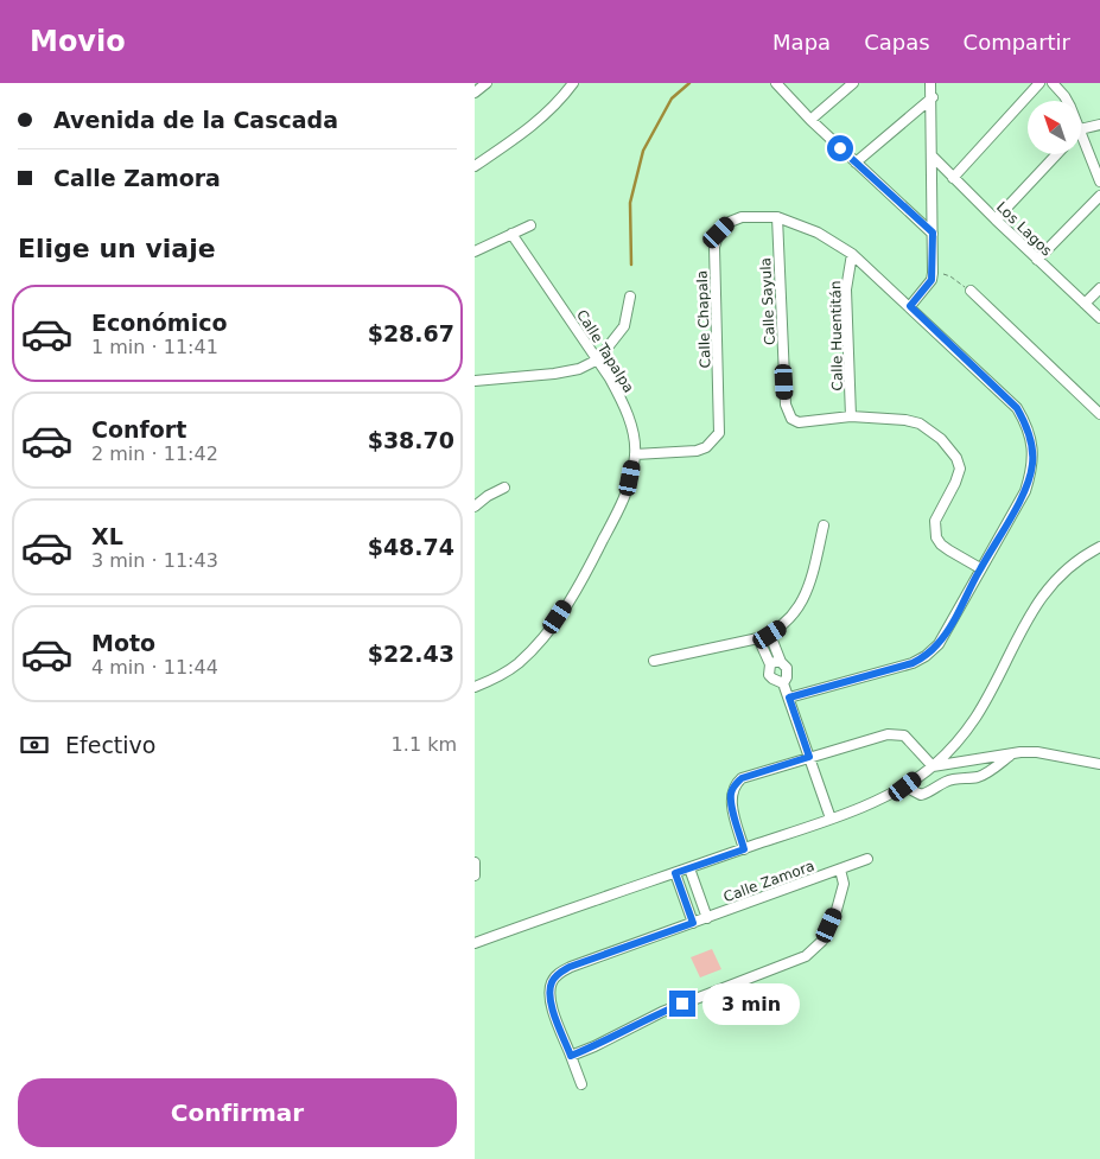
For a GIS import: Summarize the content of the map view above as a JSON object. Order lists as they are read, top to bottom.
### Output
{
  "streets": {
    "street": [
      "Los Lagos",
      "Calle Sayula",
      "Calle Chapala",
      "Calle Huentitán",
      "Calle Tapalpa",
      "Calle Zamora"
    ]
  },
  "crossings": [
    ["Calle Sayula", "Calle Chapala"],
    ["Calle Sayula", "Calle Huentitán"],
    ["Calle Chapala", "Calle Huentitán"],
    ["Calle Chapala", "Calle Tapalpa"]
  ],
  "north": "top left",
  "page": {
    "header": "Movio",
    "nav": ["Mapa", "Capas", "Compartir"],
    "banner": ["Avenida de la Cascada", "Calle Zamora"],
    "heading": "Elige un viaje",
    "list": [
      {
        "name": "Económico",
        "note": "1 min · 11:41",
        "value": "$28.67"
      },
      {
        "name": "Confort",
        "note": "2 min · 11:42",
        "value": "$38.70"
      },
      {
        "name": "XL",
        "note": "3 min · 11:43",
        "value": "$48.74"
      },
      {
        "name": "Moto",
        "note": "4 min · 11:44",
        "value": "$22.43"
      }
    ],
    "pay": ["Efectivo", "1.1 km"],
    "bubble": "3 min",
    "buttons": "Confirmar"
  }
}
